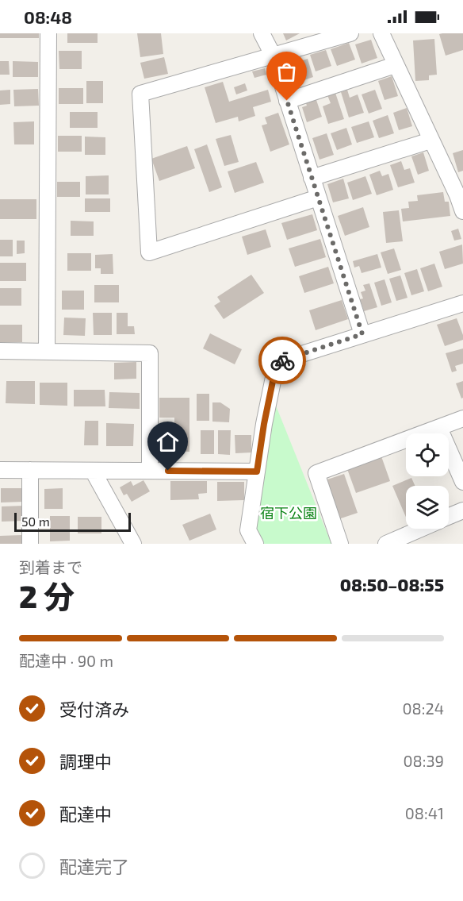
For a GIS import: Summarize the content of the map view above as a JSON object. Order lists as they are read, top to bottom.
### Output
{
  "parks": ["宿下公園"],
  "scale_bar": "50 m",
  "page": {
    "status": "08:48",
    "scale": "50 m",
    "heading": ["2 分", "到着まで", "08:50–08:55"],
    "bar": "配達中 · 90 m",
    "list": [
      ["受付済み", "08:24"],
      ["調理中", "08:39"],
      ["配達中", "08:41"],
      "配達完了"
    ]
  }
}
